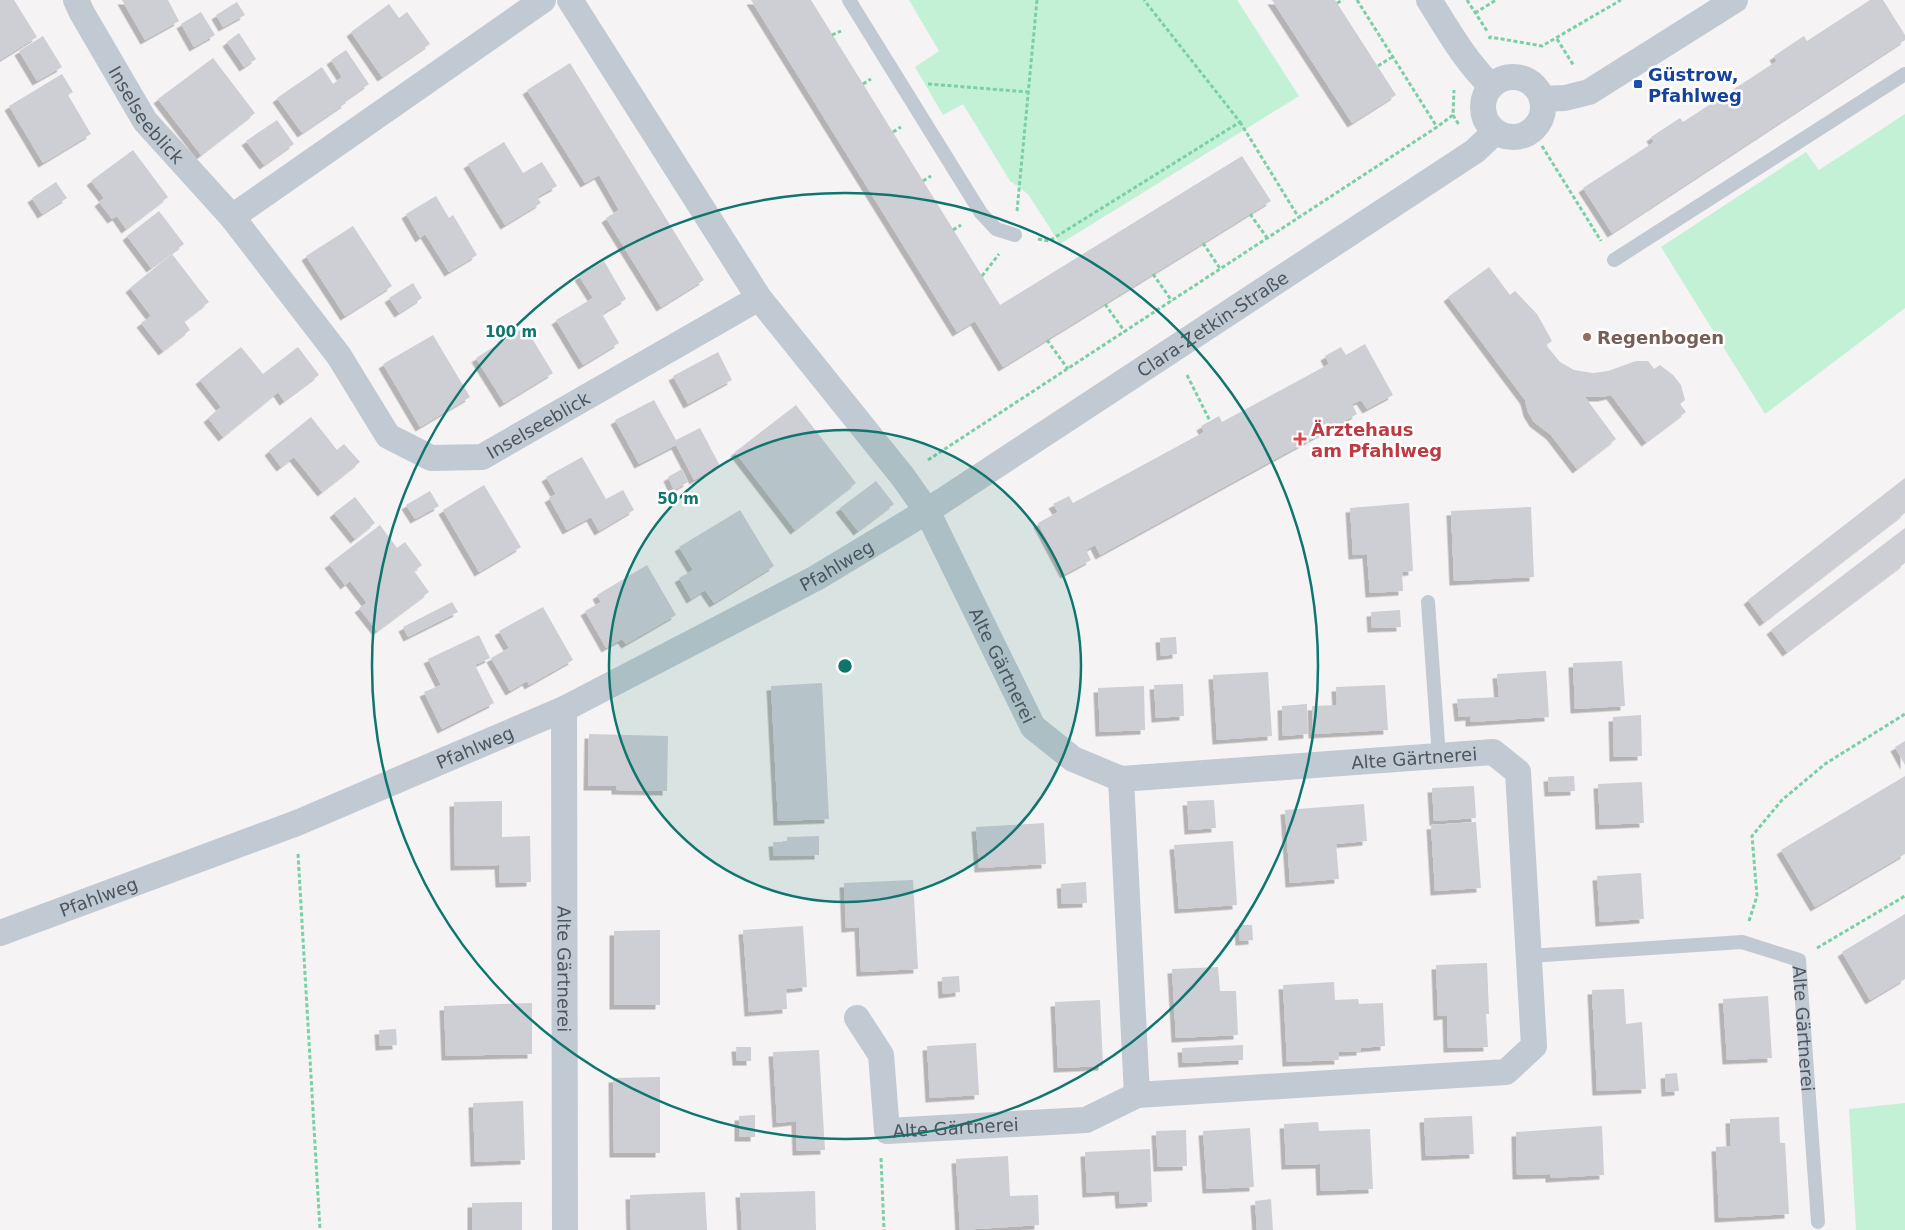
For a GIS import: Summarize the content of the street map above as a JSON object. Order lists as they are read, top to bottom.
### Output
{
  "streets": {
    "street": [
      "Inselseeblick",
      "Clara-Zetkin-Straße",
      "Pfahlweg",
      "Alte Gärtnerei"
    ]
  },
  "crossings": [
    ["Clara-Zetkin-Straße", "Pfahlweg"],
    ["Clara-Zetkin-Straße", "Alte Gärtnerei"],
    ["Pfahlweg", "Alte Gärtnerei"]
  ],
  "places": {
    "transit": ["Güstrow, Pfahlweg"],
    "other": ["Regenbogen"],
    "health": ["Ärztehaus am Pfahlweg"]
  },
  "rings": ["100 m", "50 m"]
}
